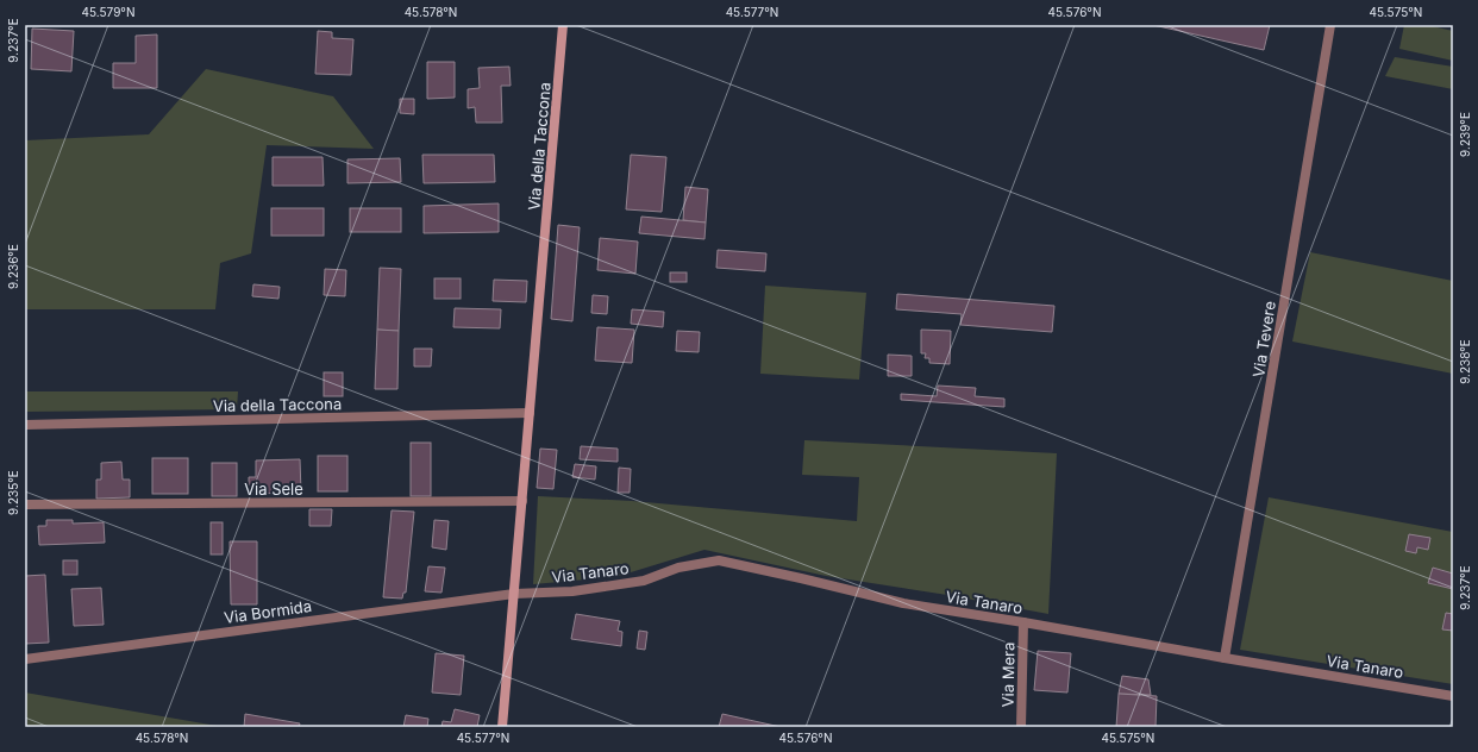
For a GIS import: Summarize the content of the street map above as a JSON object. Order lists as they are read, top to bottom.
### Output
{
  "streets": {
    "main road": ["Via della Taccona"],
    "street": [
      "Via Tevere",
      "Via Sele",
      "Via Tanaro",
      "Via Bormida",
      "Via Mera"
    ]
  },
  "crossings": [
    ["Via della Taccona", "Via Sele"],
    ["Via della Taccona", "Via Tanaro"],
    ["Via della Taccona", "Via Bormida"],
    ["Via Tevere", "Via Tanaro"],
    ["Via Tanaro", "Via Bormida"],
    ["Via Tanaro", "Via Mera"]
  ],
  "coordinates": [
    "45.579°N",
    "45.578°N",
    "45.577°N",
    "45.576°N",
    "45.575°N",
    "9.237°E",
    "9.239°E",
    "9.236°E",
    "9.238°E",
    "9.235°E"
  ]
}
